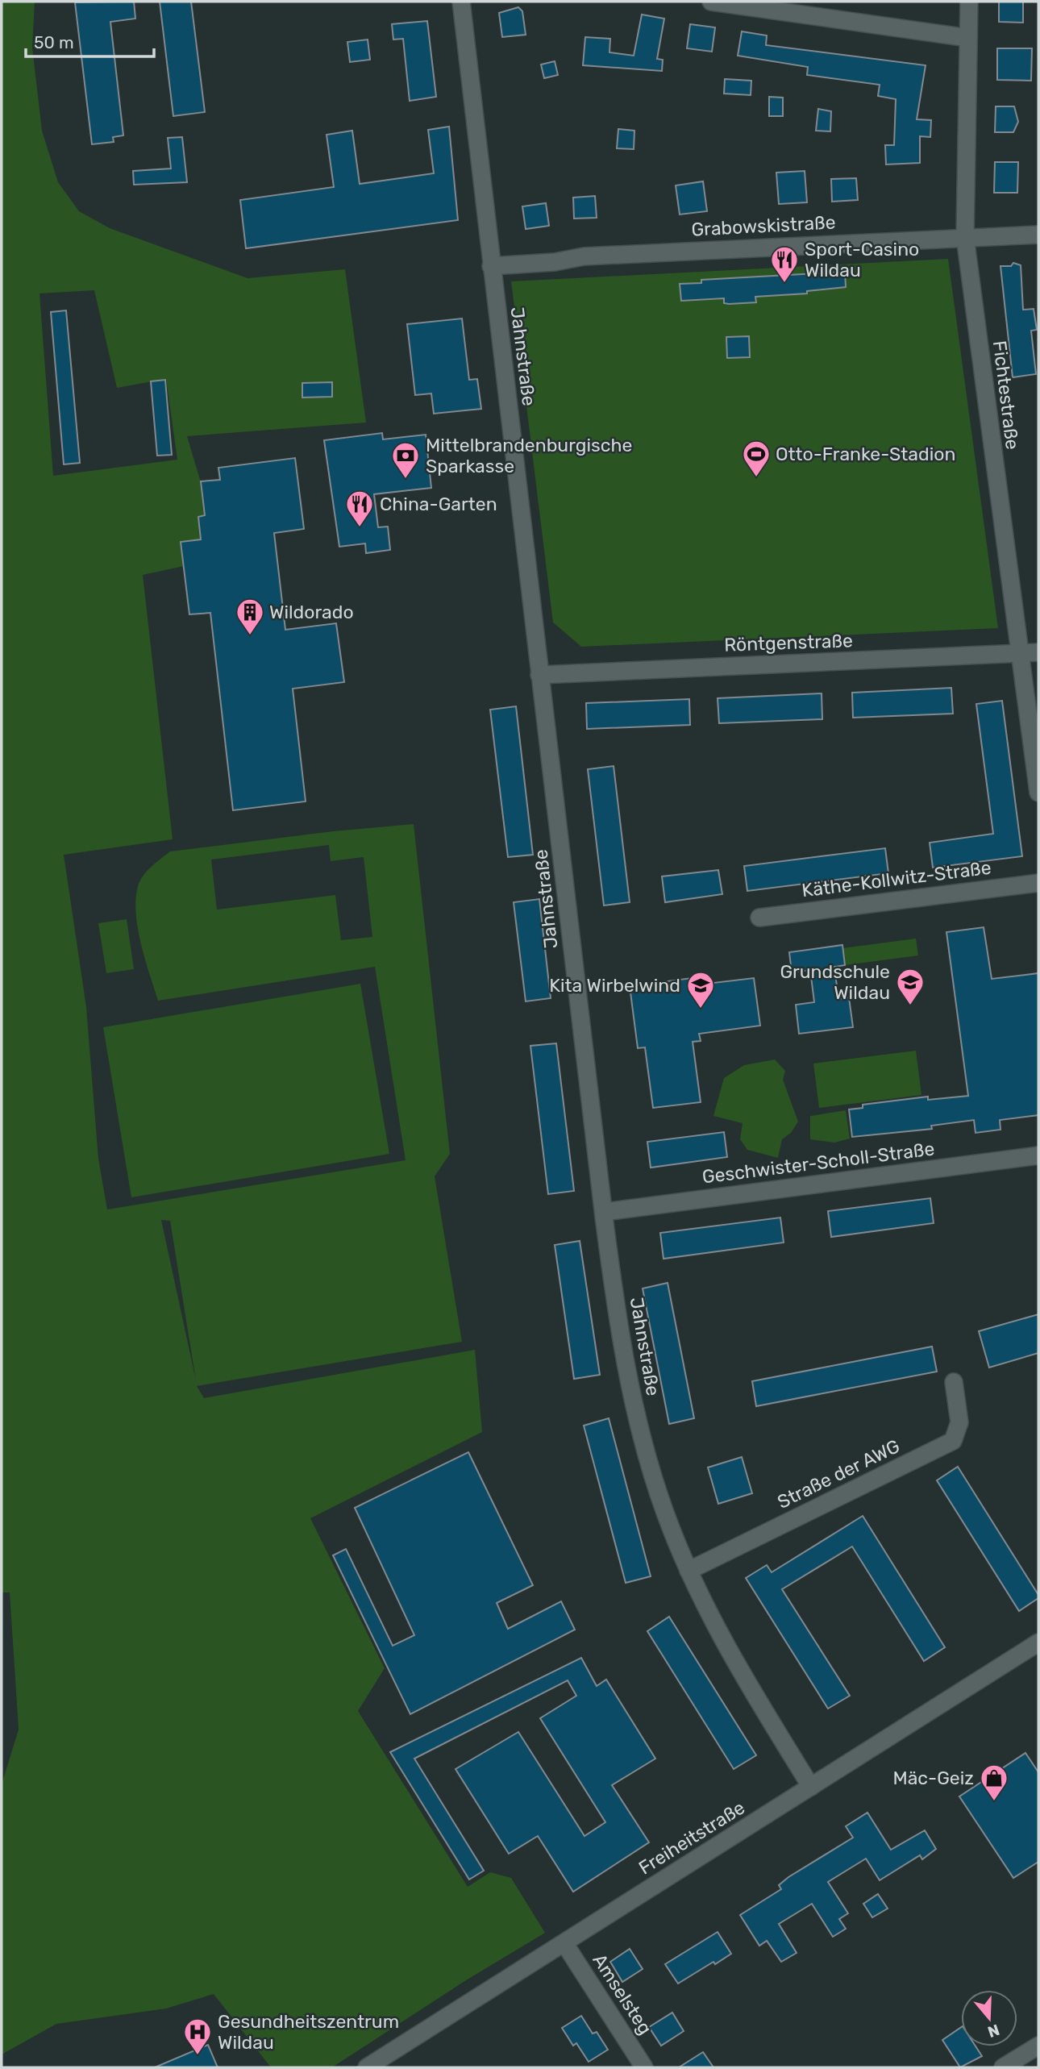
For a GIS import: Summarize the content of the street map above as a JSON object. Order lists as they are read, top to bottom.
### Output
{
  "streets": {
    "street": [
      "Grabowskistraße",
      "Jahnstraße",
      "Fichtestraße",
      "Röntgenstraße",
      "Käthe-Kollwitz-Straße",
      "Geschwister-Scholl-Straße",
      "Straße der AWG",
      "Freiheitstraße",
      "Amselsteg"
    ]
  },
  "crossings": [
    ["Grabowskistraße", "Jahnstraße"],
    ["Grabowskistraße", "Fichtestraße"],
    ["Jahnstraße", "Röntgenstraße"],
    ["Jahnstraße", "Geschwister-Scholl-Straße"],
    ["Jahnstraße", "Straße der AWG"],
    ["Jahnstraße", "Freiheitstraße"],
    ["Fichtestraße", "Röntgenstraße"],
    ["Freiheitstraße", "Amselsteg"]
  ],
  "places": {
    "restaurant": ["Sport-Casino Wildau", "China-Garten"],
    "sports": ["Otto-Franke-Stadion"],
    "bank": ["Mittelbrandenburgische Sparkasse"],
    "building": ["Wildorado"],
    "school or university": ["Grundschule Wildau", "Kita Wirbelwind"],
    "shop": ["Mäc-Geiz"],
    "hospital": ["Gesundheitszentrum Wildau"]
  },
  "scale_bar": "50 m",
  "north": "bottom"
}
